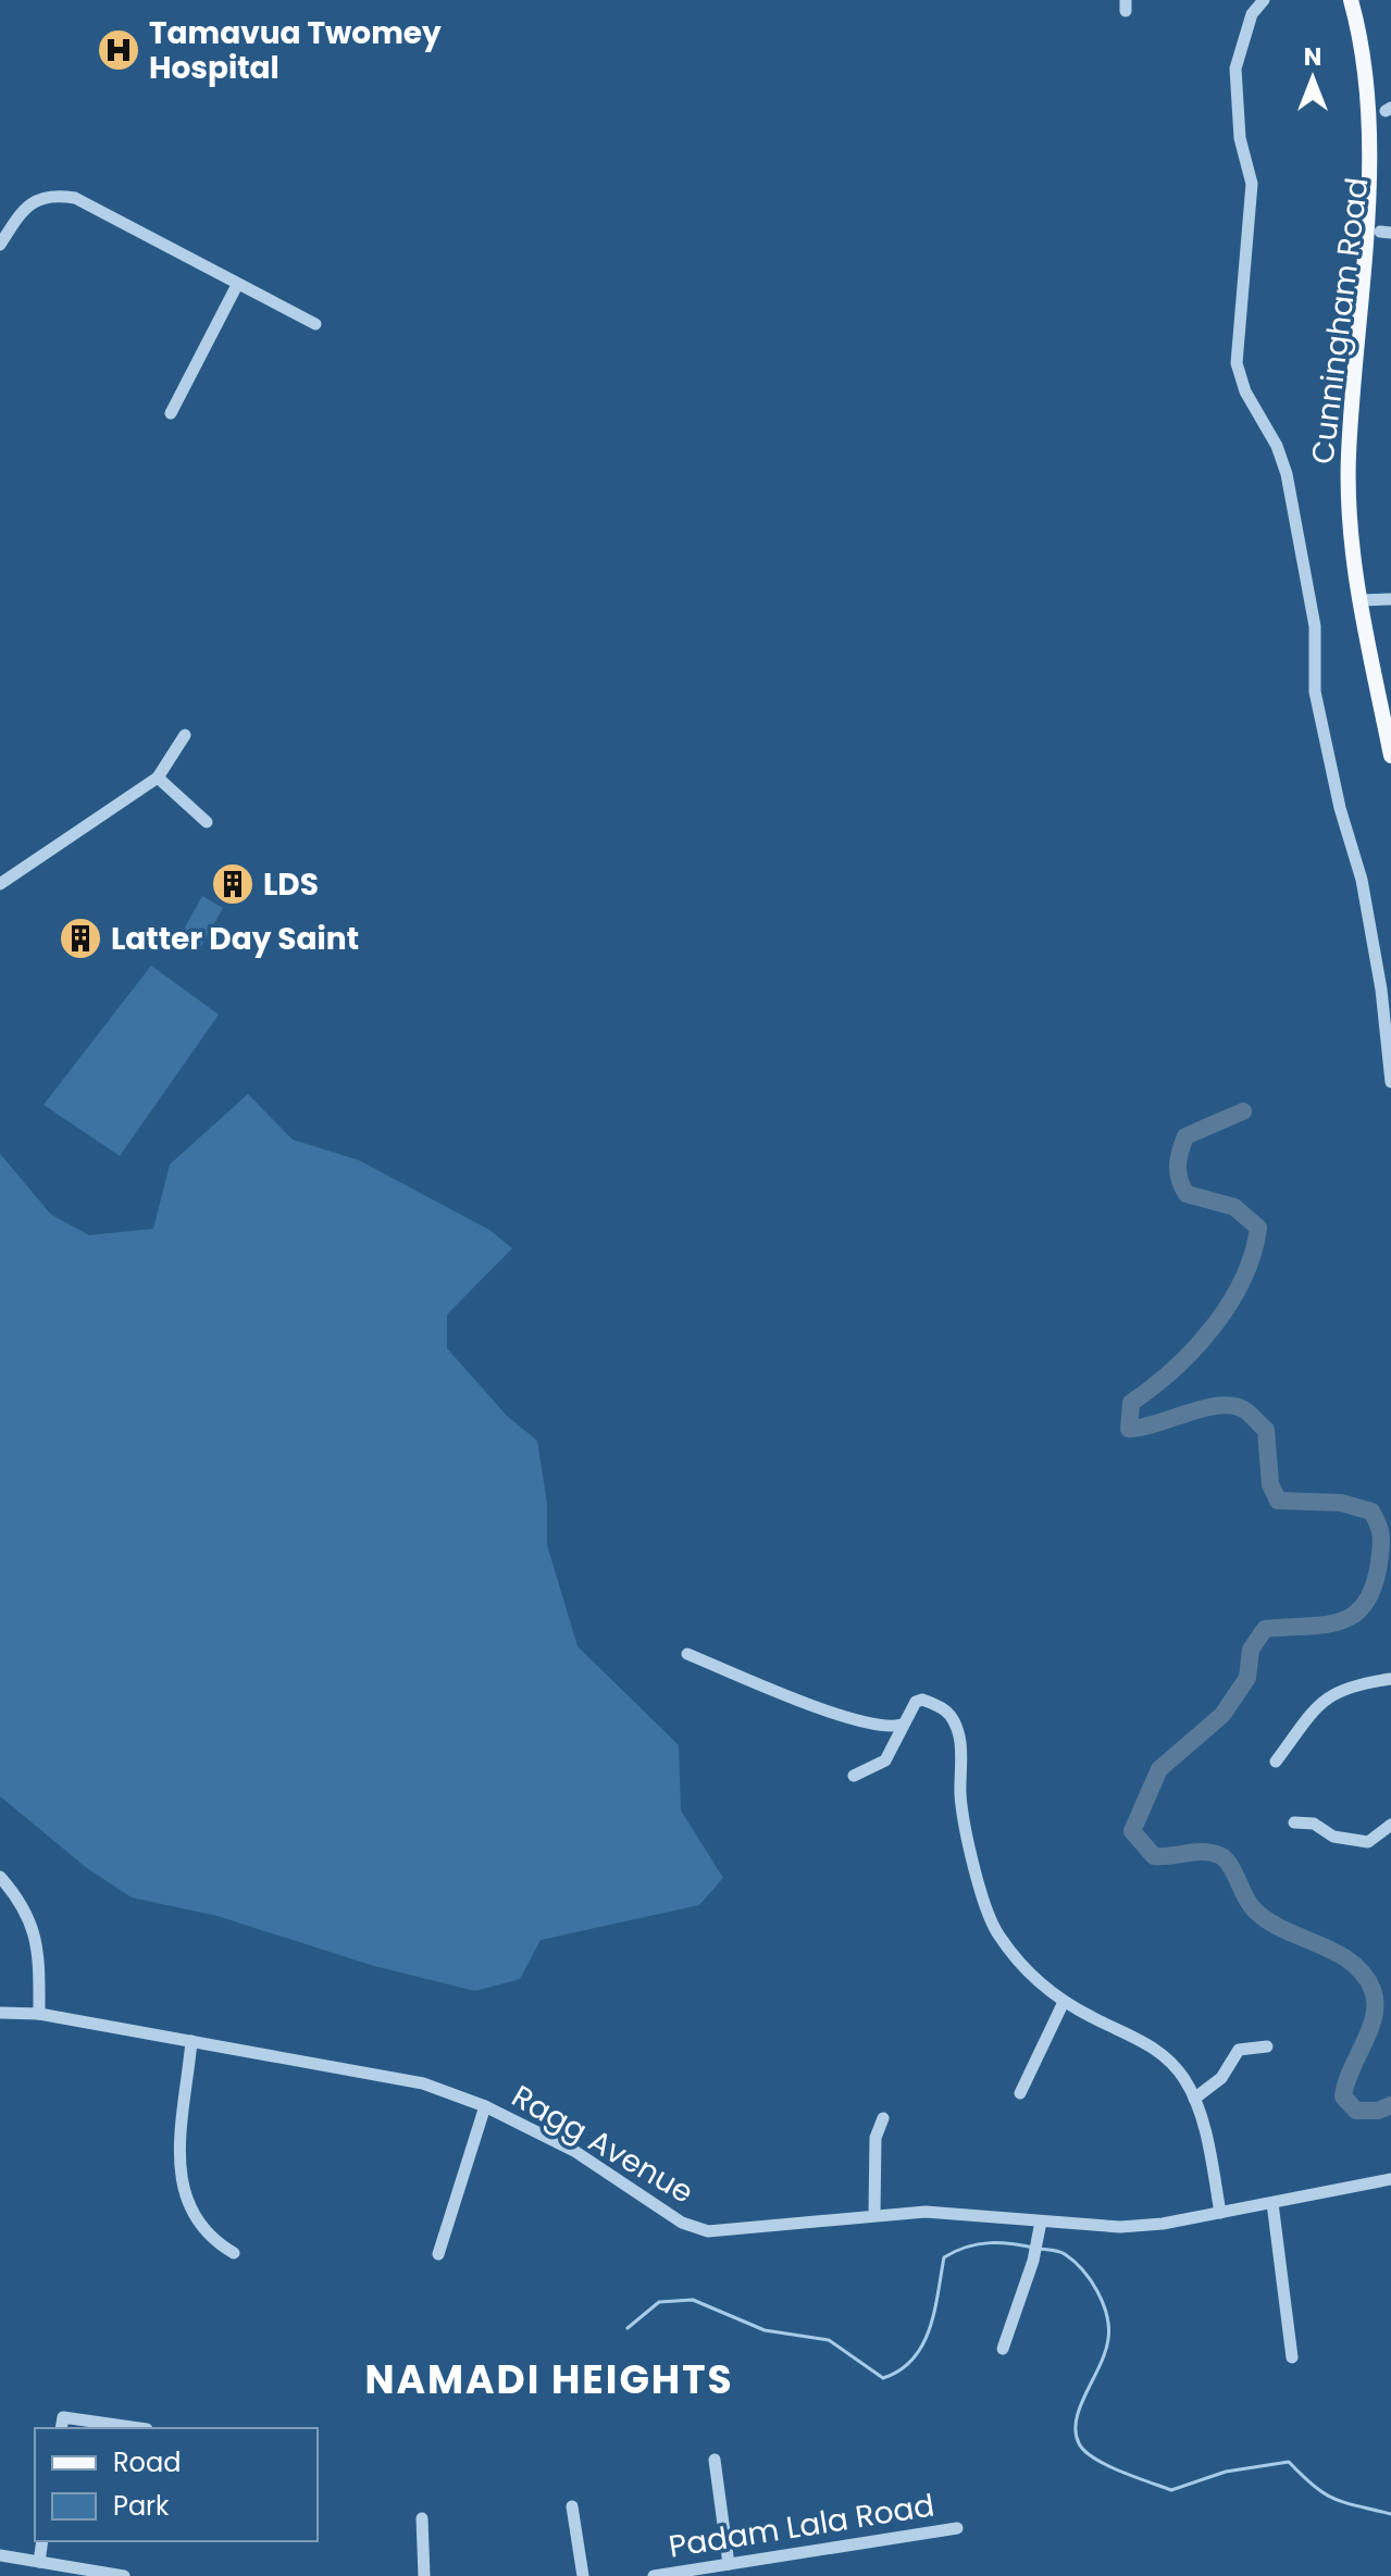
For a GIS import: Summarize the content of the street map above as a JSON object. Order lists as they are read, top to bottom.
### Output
{
  "streets": {
    "main road": ["Cunningham Road"],
    "street": ["Ragg Avenue", "Padam Lala Road"]
  },
  "districts": ["NAMADI HEIGHTS"],
  "places": {
    "hospital": ["Tamavua Twomey Hospital"],
    "building": ["LDS", "Latter Day Saint"]
  },
  "legend": ["Road", "Park"],
  "north": "top"
}
